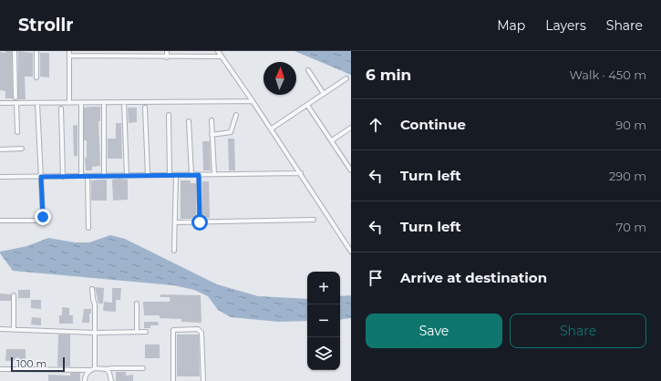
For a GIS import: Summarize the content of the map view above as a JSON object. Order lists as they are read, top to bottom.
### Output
{
  "scale_bar": "100 m",
  "north": "top",
  "page": {
    "header": "Strollr",
    "nav": ["Map", "Layers", "Share"],
    "heading": ["6 min", "Walk · 450 m"],
    "list": [
      ["Continue", "90 m"],
      ["Turn left", "290 m"],
      ["Turn left", "70 m"],
      "Arrive at destination"
    ],
    "map_buttons": ["+", "−"],
    "buttons": ["Save", "Share"],
    "scale": "100 m"
  }
}
